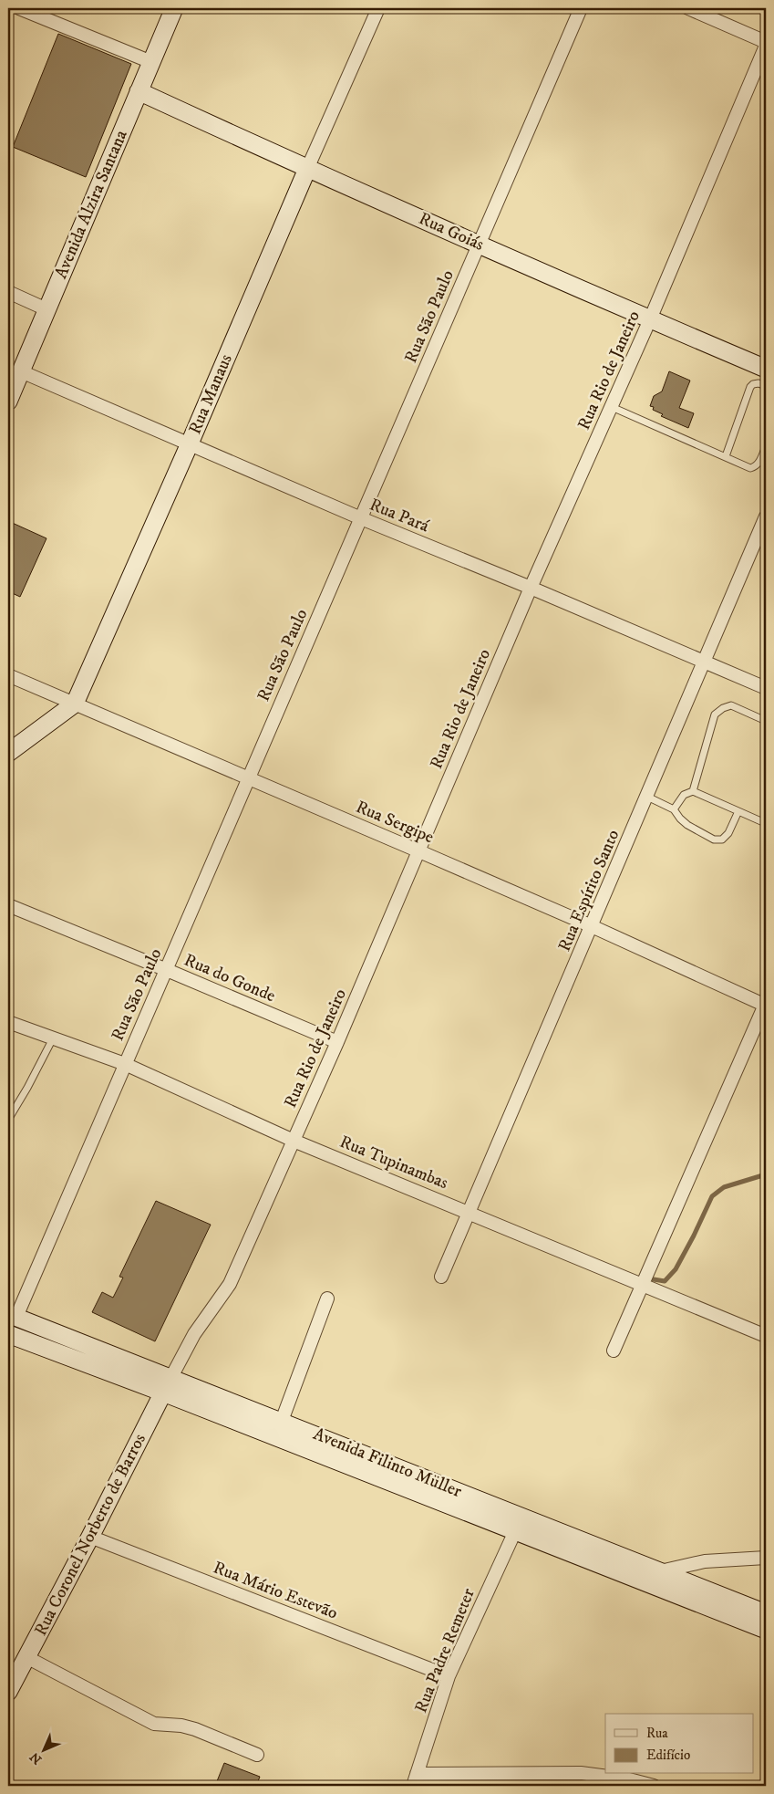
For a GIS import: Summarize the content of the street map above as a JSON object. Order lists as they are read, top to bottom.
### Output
{
  "streets": {
    "main road": [
      "Avenida Alzira Santana",
      "Rua Goiás",
      "Rua Manaus",
      "Avenida Filinto Müller",
      "Rua Coronel Norberto de Barros"
    ],
    "street": [
      "Rua São Paulo",
      "Rua Rio de Janeiro",
      "Rua Pará",
      "Rua Sergipe",
      "Rua Espírito Santo",
      "Rua do Gonde",
      "Rua Tupinambas",
      "Rua Mário Estevão",
      "Rua Padre Remeter"
    ]
  },
  "crossings": [
    ["Avenida Alzira Santana", "Rua Goiás"],
    ["Avenida Alzira Santana", "Rua Pará"],
    ["Rua Goiás", "Rua São Paulo"],
    ["Rua Goiás", "Rua Rio de Janeiro"],
    ["Rua Goiás", "Rua Manaus"],
    ["Rua São Paulo", "Rua Pará"],
    ["Rua São Paulo", "Rua Sergipe"],
    ["Rua São Paulo", "Rua do Gonde"],
    ["Rua São Paulo", "Rua Tupinambas"],
    ["Rua São Paulo", "Avenida Filinto Müller"],
    ["Rua Rio de Janeiro", "Rua Pará"],
    ["Rua Rio de Janeiro", "Rua Sergipe"],
    ["Rua Rio de Janeiro", "Rua do Gonde"],
    ["Rua Rio de Janeiro", "Rua Tupinambas"],
    ["Rua Rio de Janeiro", "Avenida Filinto Müller"],
    ["Rua Rio de Janeiro", "Rua Coronel Norberto de Barros"],
    ["Rua Manaus", "Rua Pará"],
    ["Rua Manaus", "Rua Sergipe"],
    ["Rua Pará", "Rua Espírito Santo"],
    ["Rua Sergipe", "Rua Espírito Santo"],
    ["Rua Espírito Santo", "Rua Tupinambas"],
    ["Avenida Filinto Müller", "Rua Coronel Norberto de Barros"],
    ["Avenida Filinto Müller", "Rua Padre Remeter"],
    ["Rua Coronel Norberto de Barros", "Rua Mário Estevão"],
    ["Rua Mário Estevão", "Rua Padre Remeter"]
  ],
  "legend": ["Rua", "Edifício"],
  "north": "bottom left"
}
